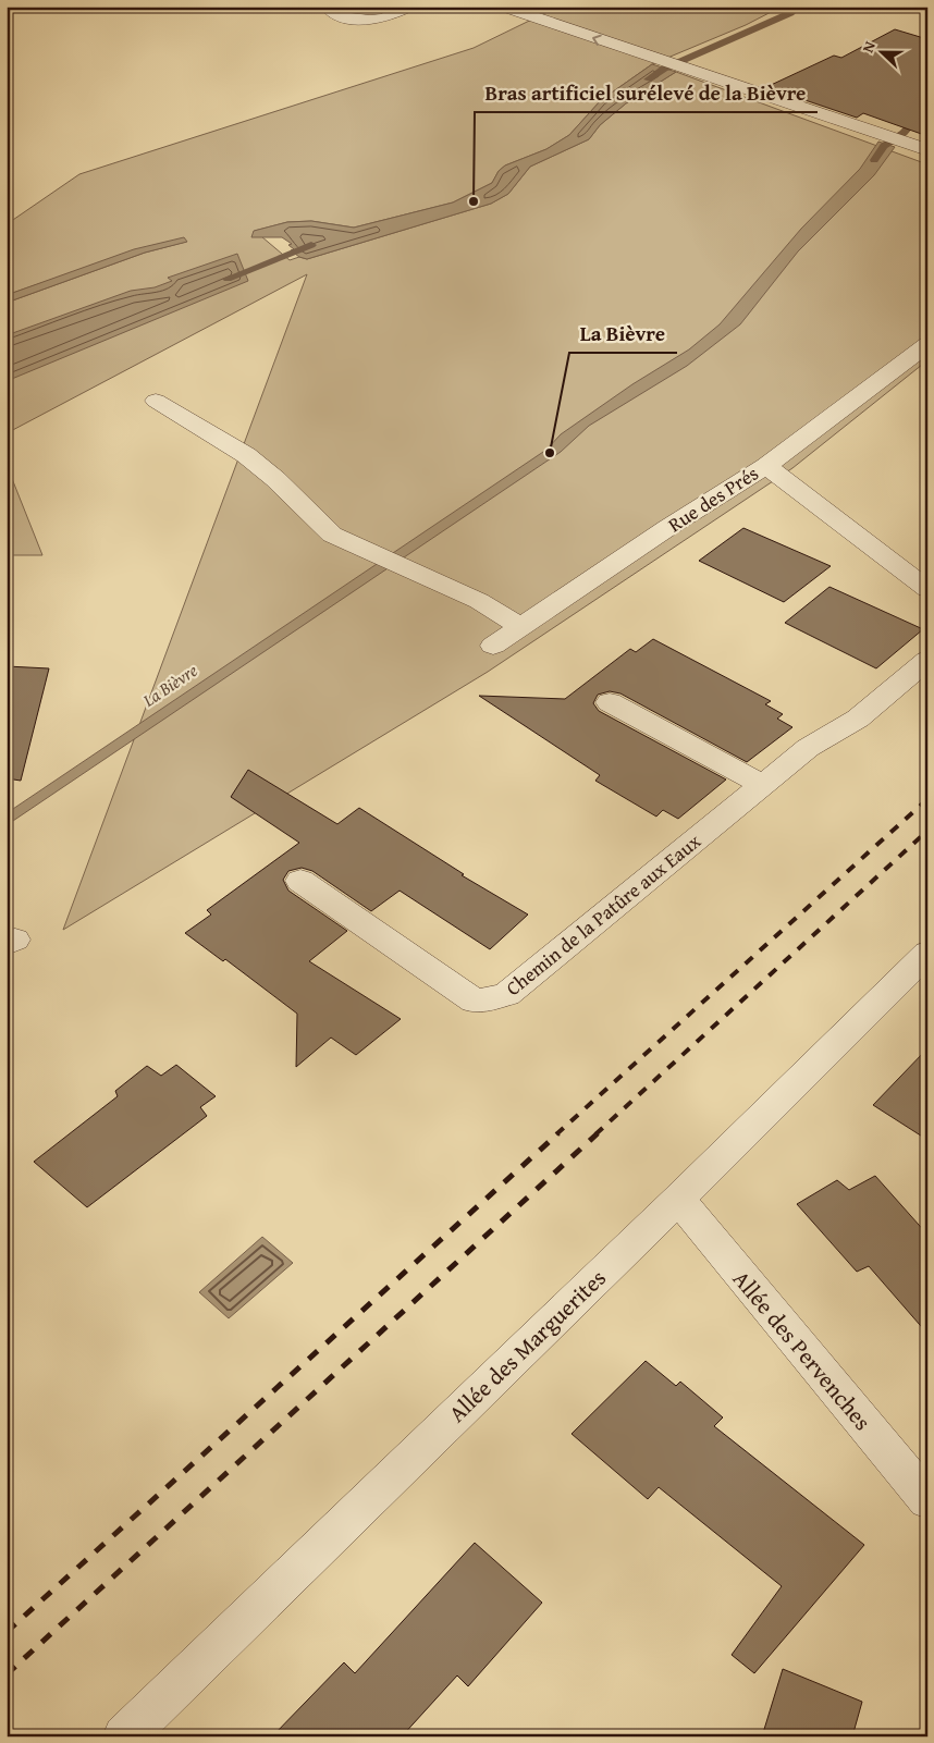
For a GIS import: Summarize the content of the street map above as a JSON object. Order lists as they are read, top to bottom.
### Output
{
  "streets": {
    "street": [
      "Rue des Prés",
      "Chemin de la Patûre aux Eaux",
      "Allée des Marguerites",
      "Allée des Pervenches"
    ]
  },
  "crossings": [
    ["Allée des Marguerites", "Allée des Pervenches"]
  ],
  "water": ["La Bièvre"],
  "places": ["Bras artificiel surélevé de la Bièvre", "La Bièvre"],
  "north": "left"
}
